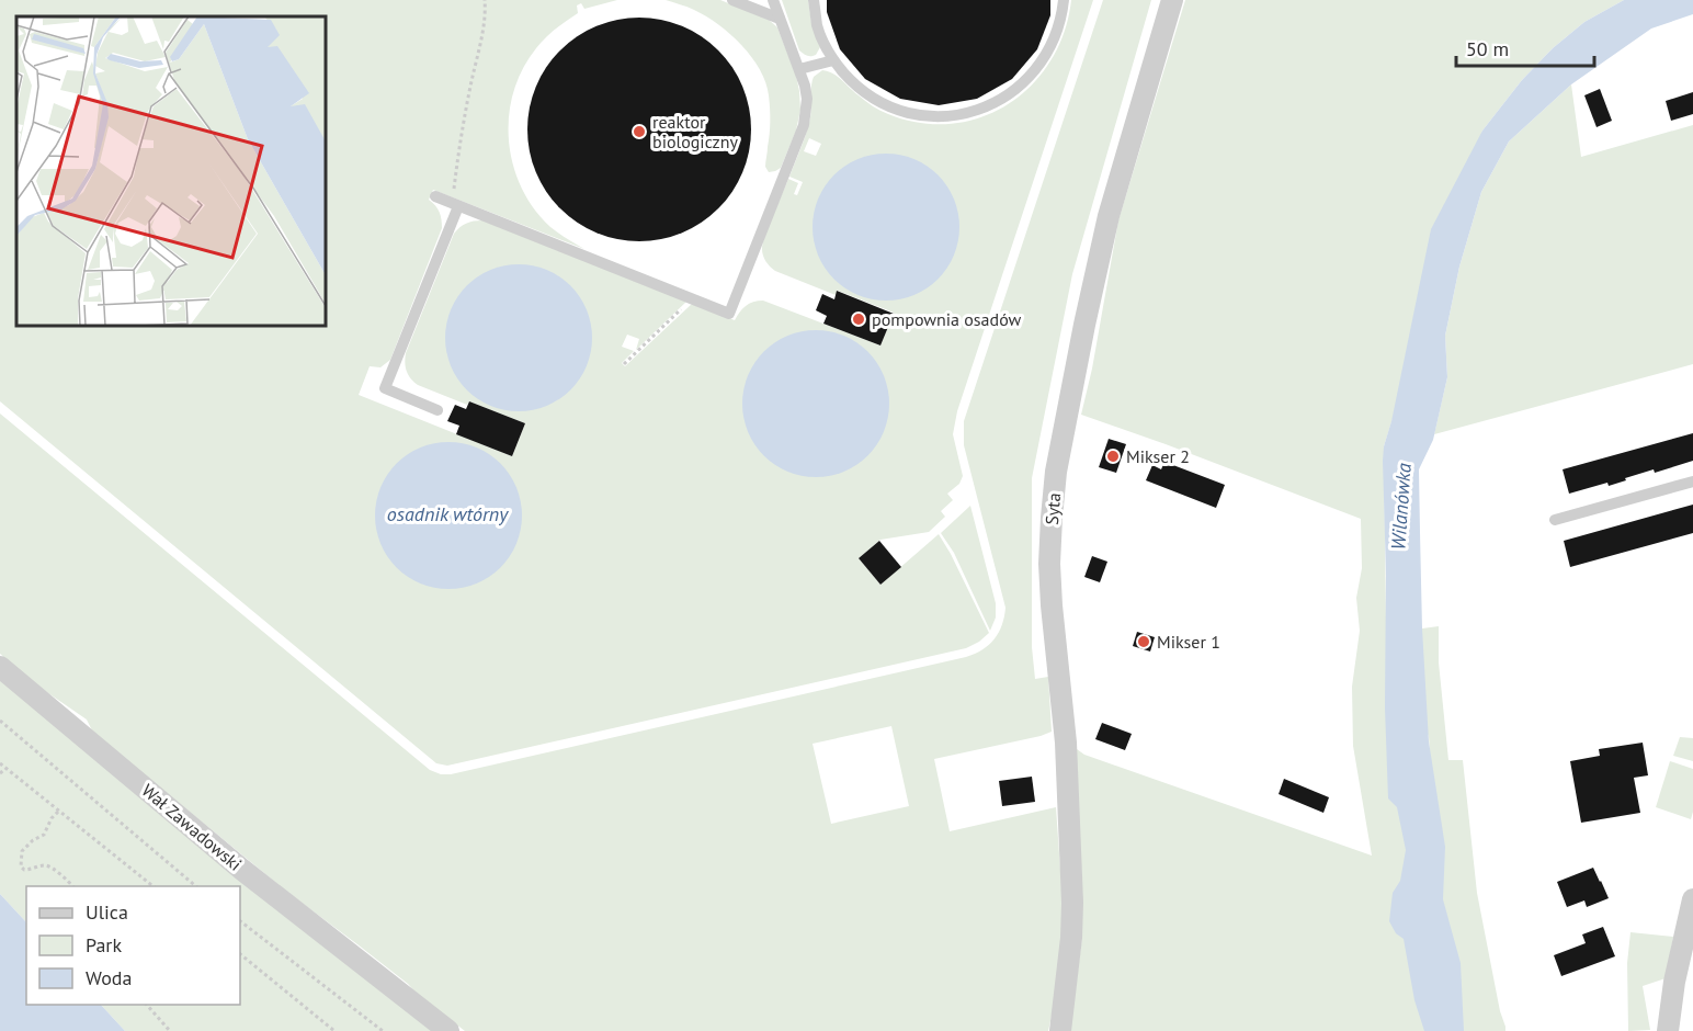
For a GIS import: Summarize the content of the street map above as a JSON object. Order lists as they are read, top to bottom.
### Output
{
  "streets": {
    "street": ["Syta", "Wał Zawadowski"]
  },
  "water": ["Wilanówka", "osadnik wtórny"],
  "places": [
    "reaktor biologiczny",
    "pompownia osadów",
    "Mikser 2",
    "Mikser 1"
  ],
  "legend": ["Ulica", "Park", "Woda"],
  "scale_bar": "50 m"
}
